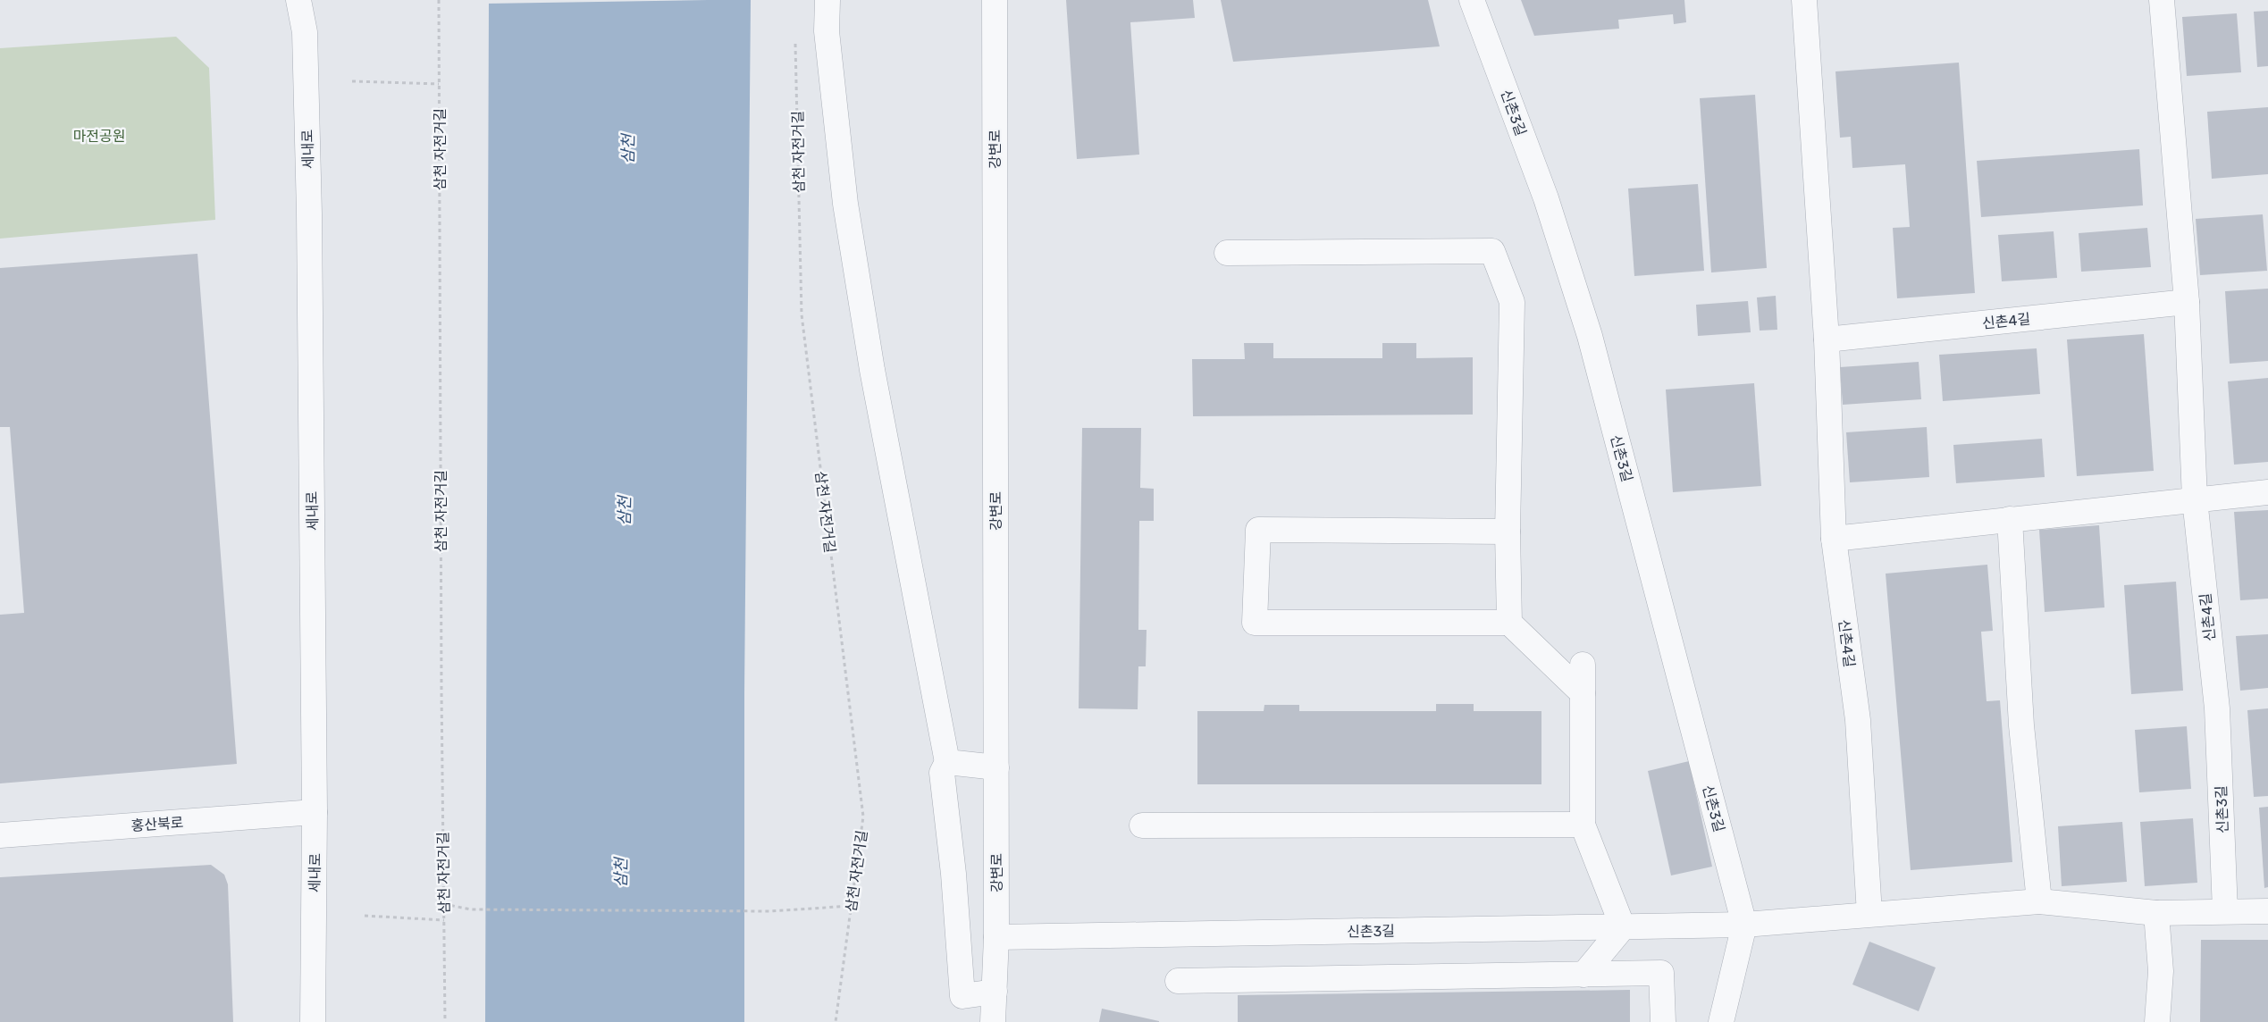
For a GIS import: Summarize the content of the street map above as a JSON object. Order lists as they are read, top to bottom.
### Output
{
  "streets": {
    "street": [
      "신촌3길",
      "세내로",
      "강변로",
      "신촌4길",
      "홍산북로"
    ],
    "path": ["삼천 자전거길"]
  },
  "crossings": [
    ["신촌3길", "강변로"],
    ["신촌3길", "신촌4길"],
    ["세내로", "홍산북로"]
  ],
  "water": ["삼천"],
  "parks": ["마전공원"]
}
